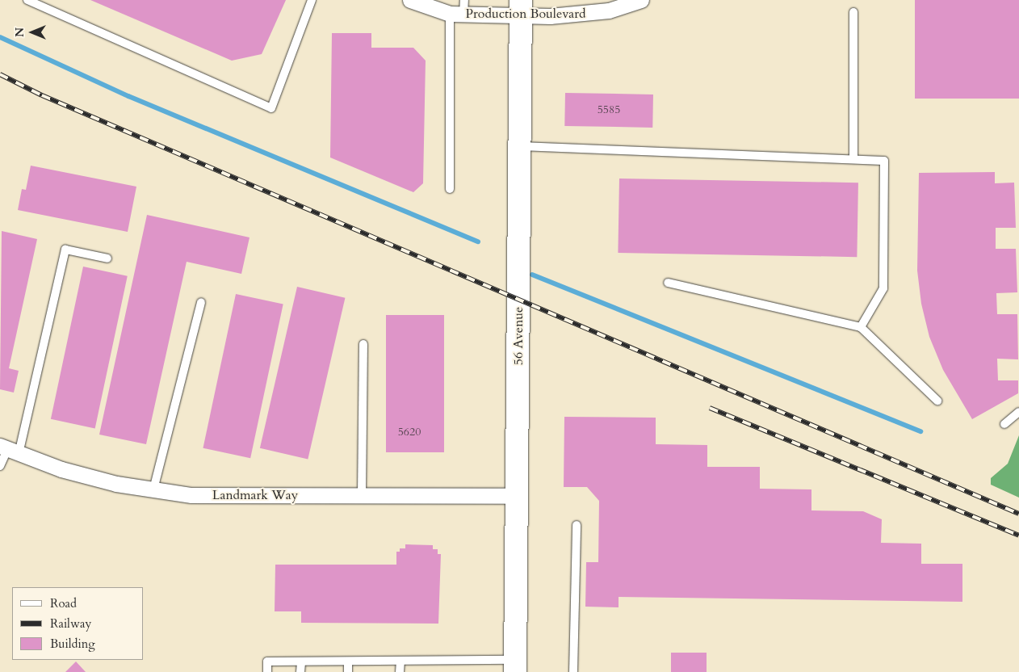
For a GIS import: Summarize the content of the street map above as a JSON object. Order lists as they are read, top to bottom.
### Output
{
  "streets": {
    "main road": ["56 Avenue"],
    "street": ["Production Boulevard", "Landmark Way"]
  },
  "crossings": [
    ["Production Boulevard", "56 Avenue"],
    ["56 Avenue", "Landmark Way"]
  ],
  "house_numbers": ["5585", "5620"],
  "legend": ["Road", "Railway", "Building"],
  "north": "left"
}
